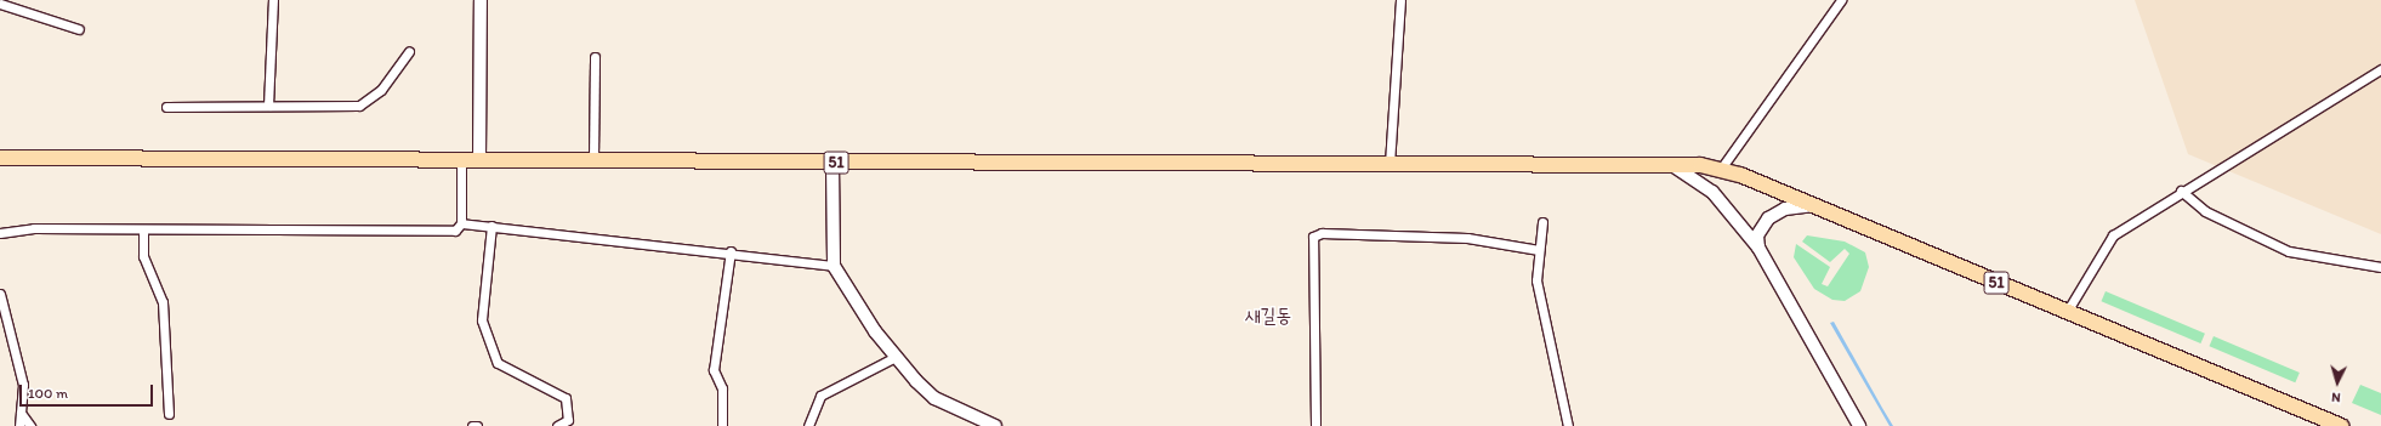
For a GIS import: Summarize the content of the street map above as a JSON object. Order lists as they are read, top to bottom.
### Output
{
  "streets": {
    "main road": ["51"]
  },
  "districts": ["새길동"],
  "scale_bar": "100 m",
  "north": "bottom"
}
